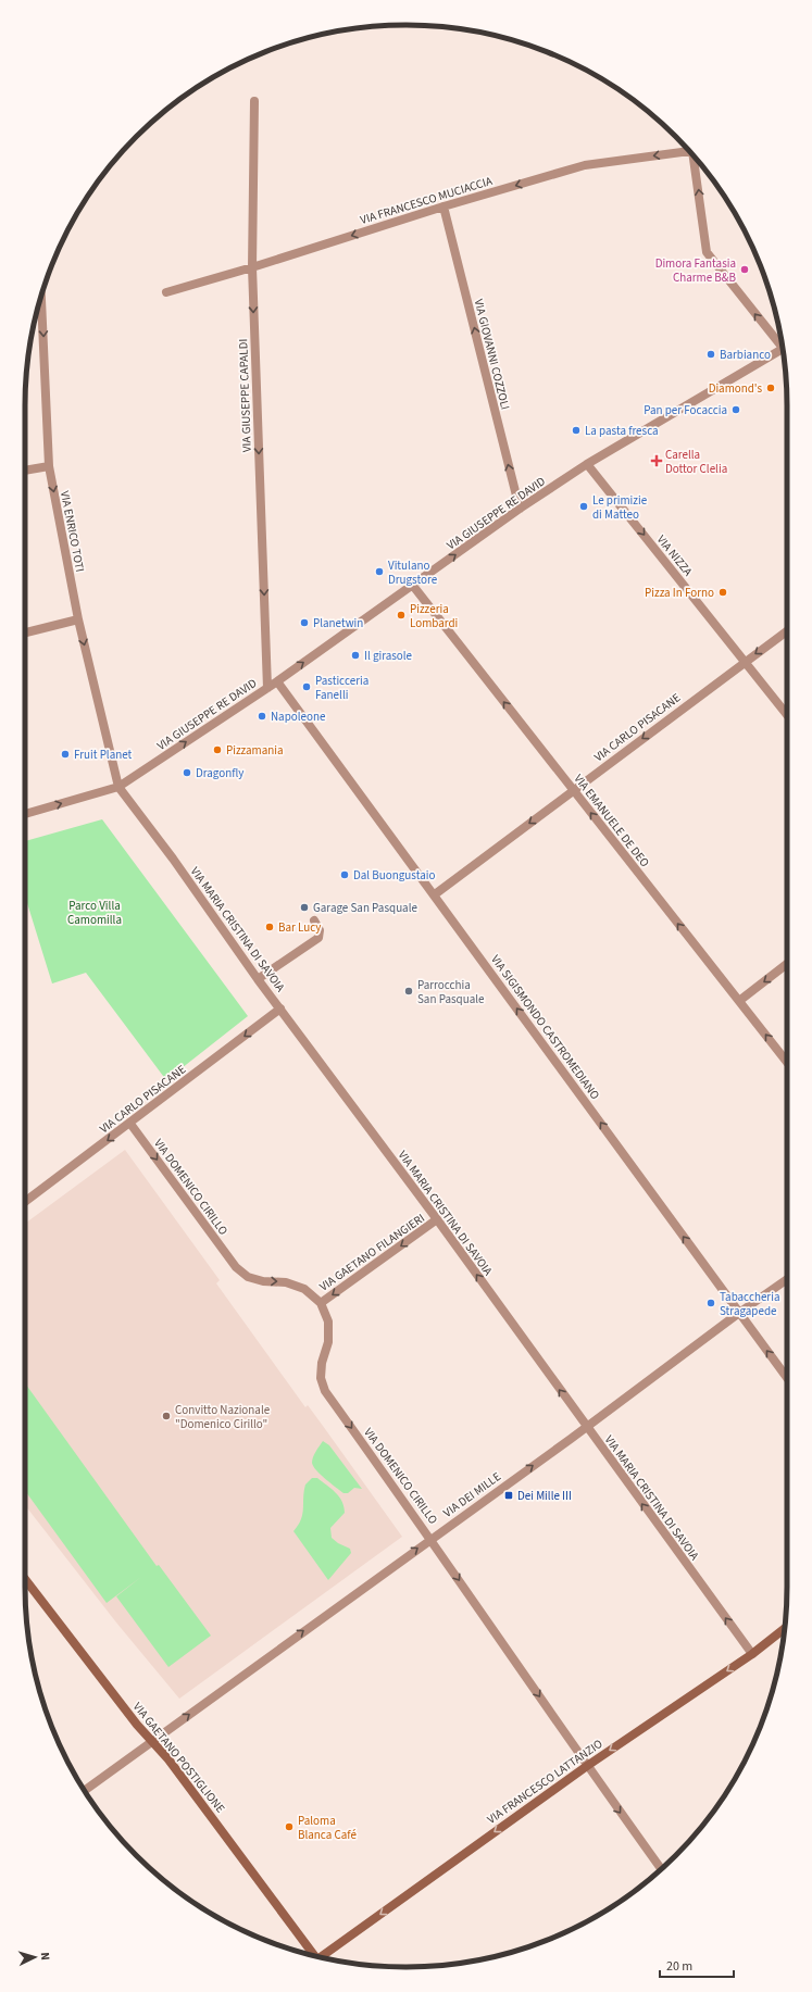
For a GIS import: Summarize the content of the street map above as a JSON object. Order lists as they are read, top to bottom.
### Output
{
  "streets": {
    "main road": ["VIA GAETANO POSTIGLIONE", "VIA FRANCESCO LATTANZIO"],
    "street": [
      "VIA FRANCESCO MUCIACCIA",
      "VIA GIOVANNI COZZOLI",
      "VIA GIUSEPPE CAPALDI",
      "VIA GIUSEPPE RE DAVID",
      "VIA ENRICO TOTI",
      "VIA NIZZA",
      "VIA CARLO PISACANE",
      "VIA EMANUELE DE DEO",
      "VIA MARIA CRISTINA DI SAVOIA",
      "VIA SIGISMONDO CASTROMEDIANO",
      "VIA DOMENICO CIRILLO",
      "VIA GAETANO FILANGIERI",
      "VIA DEI MILLE"
    ]
  },
  "crossings": [
    ["VIA FRANCESCO MUCIACCIA", "VIA GIOVANNI COZZOLI"],
    ["VIA FRANCESCO MUCIACCIA", "VIA GIUSEPPE CAPALDI"],
    ["VIA GIOVANNI COZZOLI", "VIA GIUSEPPE RE DAVID"],
    ["VIA GIUSEPPE CAPALDI", "VIA GIUSEPPE RE DAVID"],
    ["VIA GIUSEPPE RE DAVID", "VIA ENRICO TOTI"],
    ["VIA GIUSEPPE RE DAVID", "VIA NIZZA"],
    ["VIA GIUSEPPE RE DAVID", "VIA EMANUELE DE DEO"],
    ["VIA GIUSEPPE RE DAVID", "VIA MARIA CRISTINA DI SAVOIA"],
    ["VIA GIUSEPPE RE DAVID", "VIA SIGISMONDO CASTROMEDIANO"],
    ["VIA ENRICO TOTI", "VIA MARIA CRISTINA DI SAVOIA"],
    ["VIA NIZZA", "VIA CARLO PISACANE"],
    ["VIA CARLO PISACANE", "VIA EMANUELE DE DEO"],
    ["VIA CARLO PISACANE", "VIA MARIA CRISTINA DI SAVOIA"],
    ["VIA CARLO PISACANE", "VIA SIGISMONDO CASTROMEDIANO"],
    ["VIA CARLO PISACANE", "VIA DOMENICO CIRILLO"],
    ["VIA MARIA CRISTINA DI SAVOIA", "VIA GAETANO FILANGIERI"],
    ["VIA MARIA CRISTINA DI SAVOIA", "VIA DEI MILLE"],
    ["VIA MARIA CRISTINA DI SAVOIA", "VIA FRANCESCO LATTANZIO"],
    ["VIA SIGISMONDO CASTROMEDIANO", "VIA DEI MILLE"],
    ["VIA DOMENICO CIRILLO", "VIA GAETANO FILANGIERI"],
    ["VIA DOMENICO CIRILLO", "VIA DEI MILLE"],
    ["VIA DOMENICO CIRILLO", "VIA FRANCESCO LATTANZIO"],
    ["VIA DEI MILLE", "VIA GAETANO POSTIGLIONE"]
  ],
  "one_way": [
    "VIA FRANCESCO MUCIACCIA",
    "VIA GIOVANNI COZZOLI",
    "VIA GIUSEPPE CAPALDI",
    "VIA GIUSEPPE RE DAVID",
    "VIA ENRICO TOTI",
    "VIA NIZZA",
    "VIA CARLO PISACANE",
    "VIA EMANUELE DE DEO",
    "VIA MARIA CRISTINA DI SAVOIA",
    "VIA SIGISMONDO CASTROMEDIANO",
    "VIA DOMENICO CIRILLO",
    "VIA GAETANO FILANGIERI",
    "VIA DEI MILLE",
    "VIA FRANCESCO LATTANZIO"
  ],
  "parks": ["Parco Villa Camomilla"],
  "places": {
    "other": [
      "Dimora Fantasia Charme B&B",
      "Barbianco",
      "Diamond's",
      "Pan per Focaccia",
      "La pasta fresca",
      "Le primizie di Matteo",
      "Vitulano Drugstore",
      "Pizza In Forno",
      "Pizzeria Lombardi",
      "Planetwin",
      "Il girasole",
      "Pasticceria Fanelli",
      "Napoleone",
      "Pizzamania",
      "Fruit Planet",
      "Dragonfly",
      "Dal Buongustaio",
      "Garage San Pasquale",
      "Bar Lucy",
      "Parrocchia San Pasquale",
      "Tabaccheria Stragapede",
      "Convitto Nazionale \"Domenico Cirillo\"",
      "Paloma Blanca Café"
    ],
    "health": ["Carella Dottor Clelia"],
    "transit": ["Dei Mille III"]
  },
  "scale_bar": "20 m",
  "north": "right"
}
